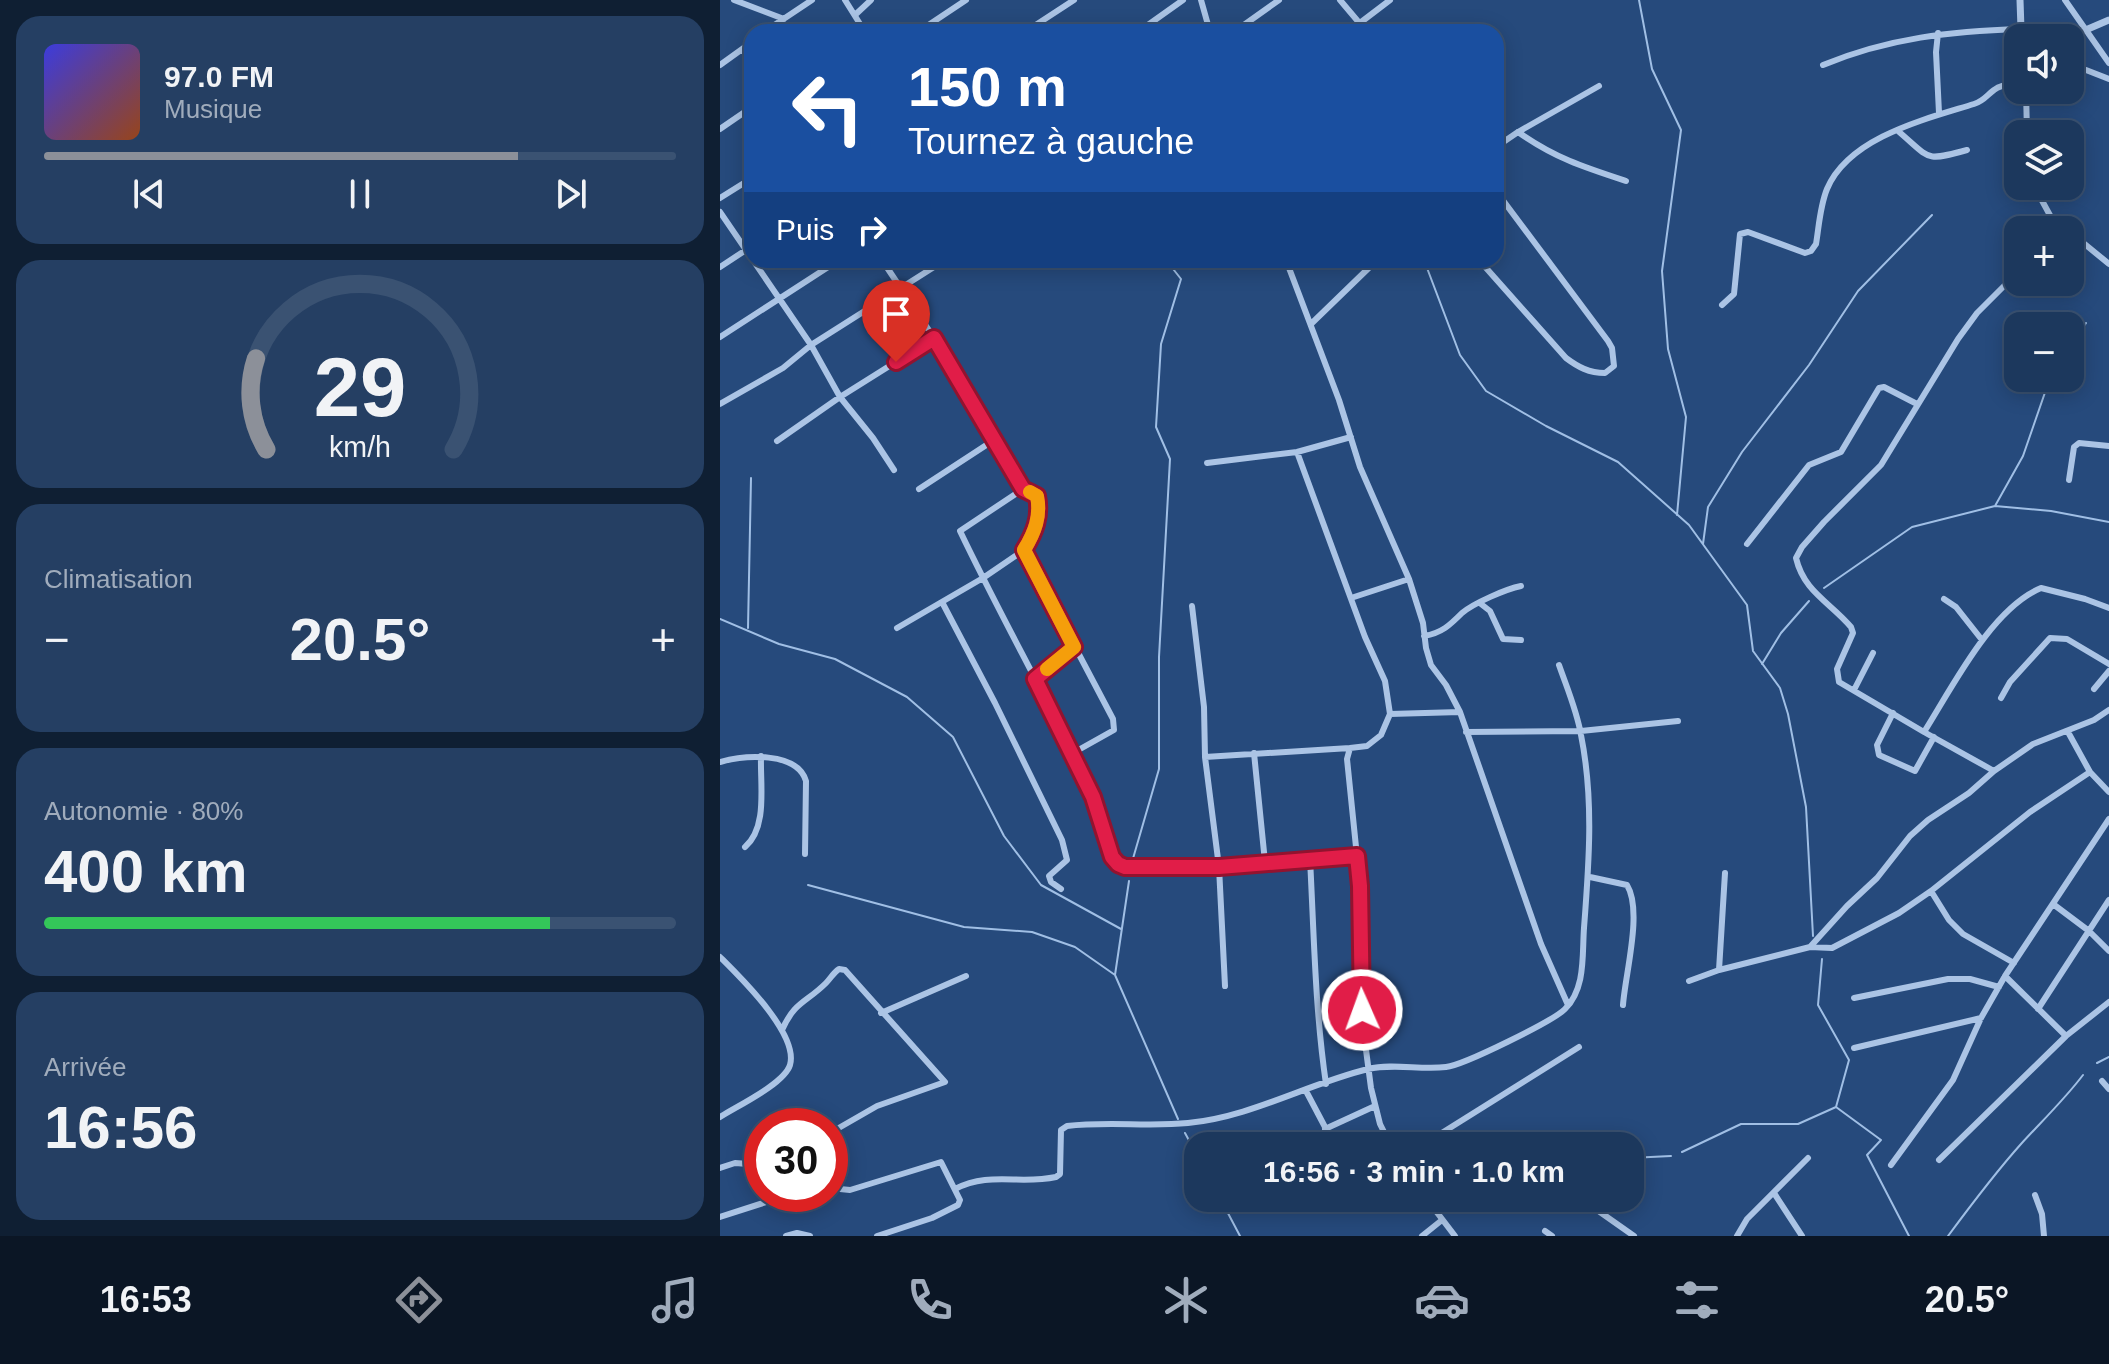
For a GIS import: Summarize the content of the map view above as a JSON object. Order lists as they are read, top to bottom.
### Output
{
  "page": {
    "map_buttons": ["+", "−"],
    "turn": ["150 m", "Tournez à gauche"],
    "song": ["97.0 FM", "Musique"],
    "then": "Puis",
    "tile": [
      "Climatisation",
      ["Autonomie · 80%", "400 km"],
      ["Arrivée", "16:56"]
    ],
    "heat": ["−", "20.5°", "+"],
    "limit": "30",
    "trip": "16:56 · 3 min · 1.0 km",
    "tabs": ["16:53", "20.5°"],
    "gauge": ["29", "km/h"]
  }
}
